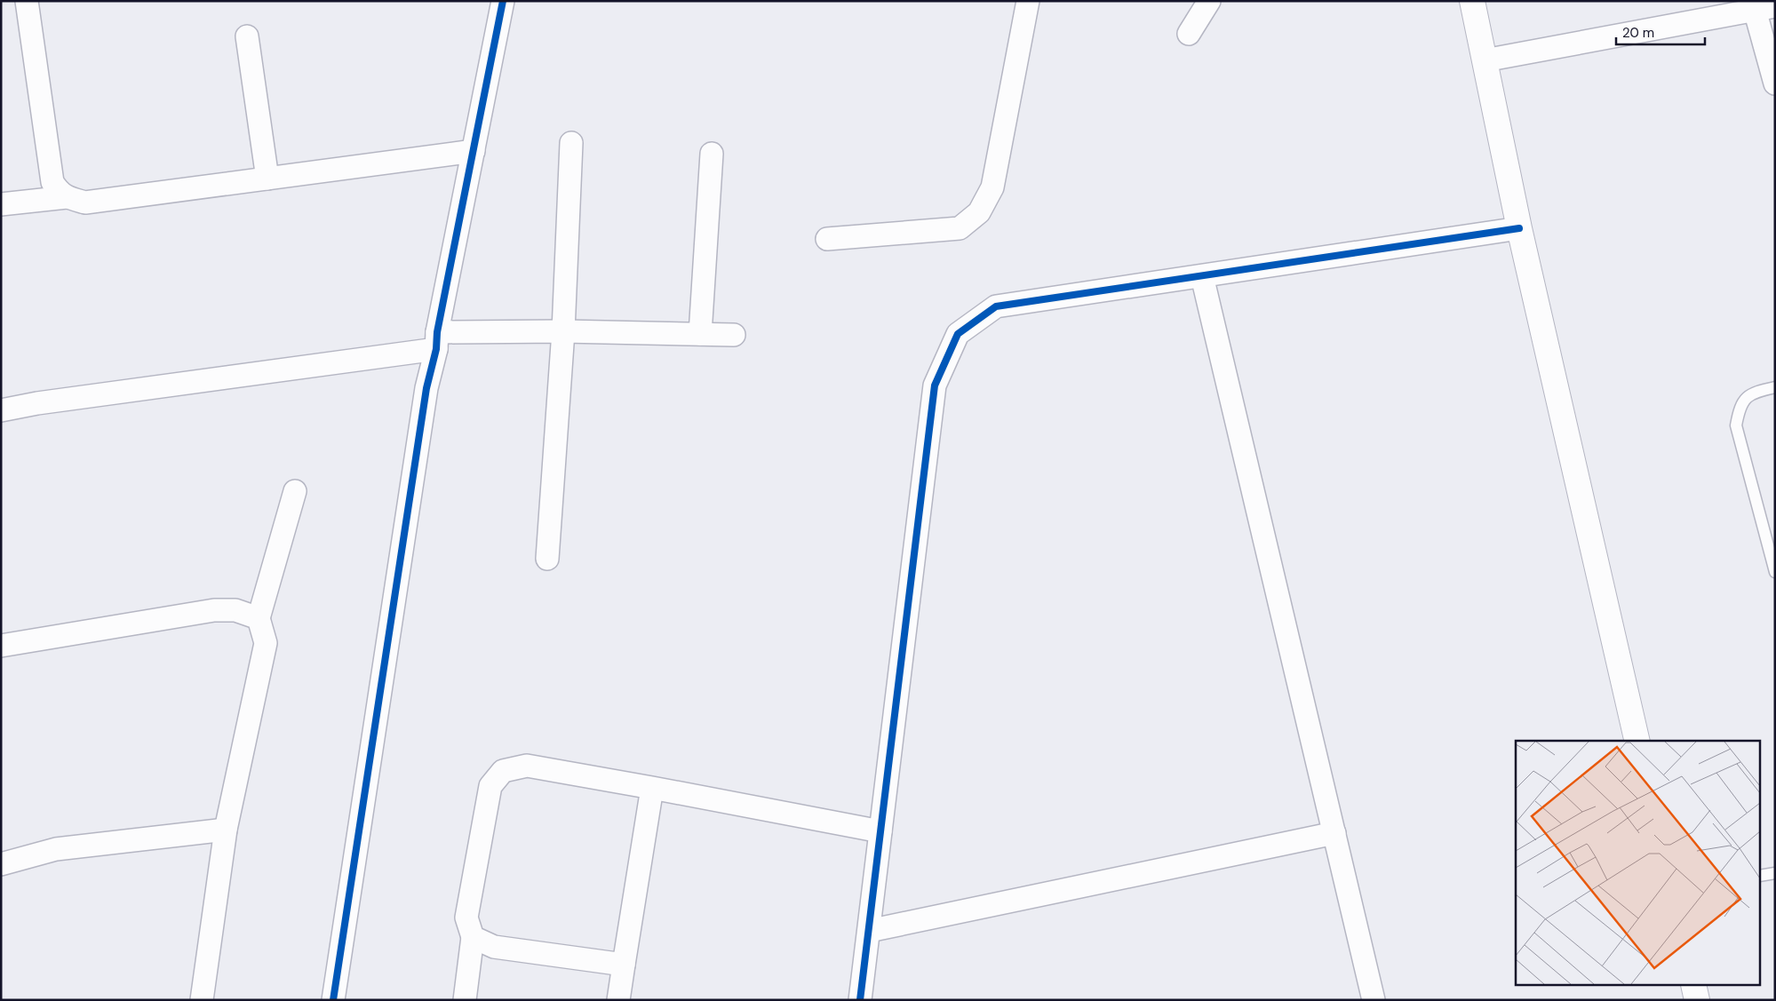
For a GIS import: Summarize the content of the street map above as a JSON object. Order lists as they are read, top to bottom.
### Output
{
  "scale_bar": "20 m"
}
